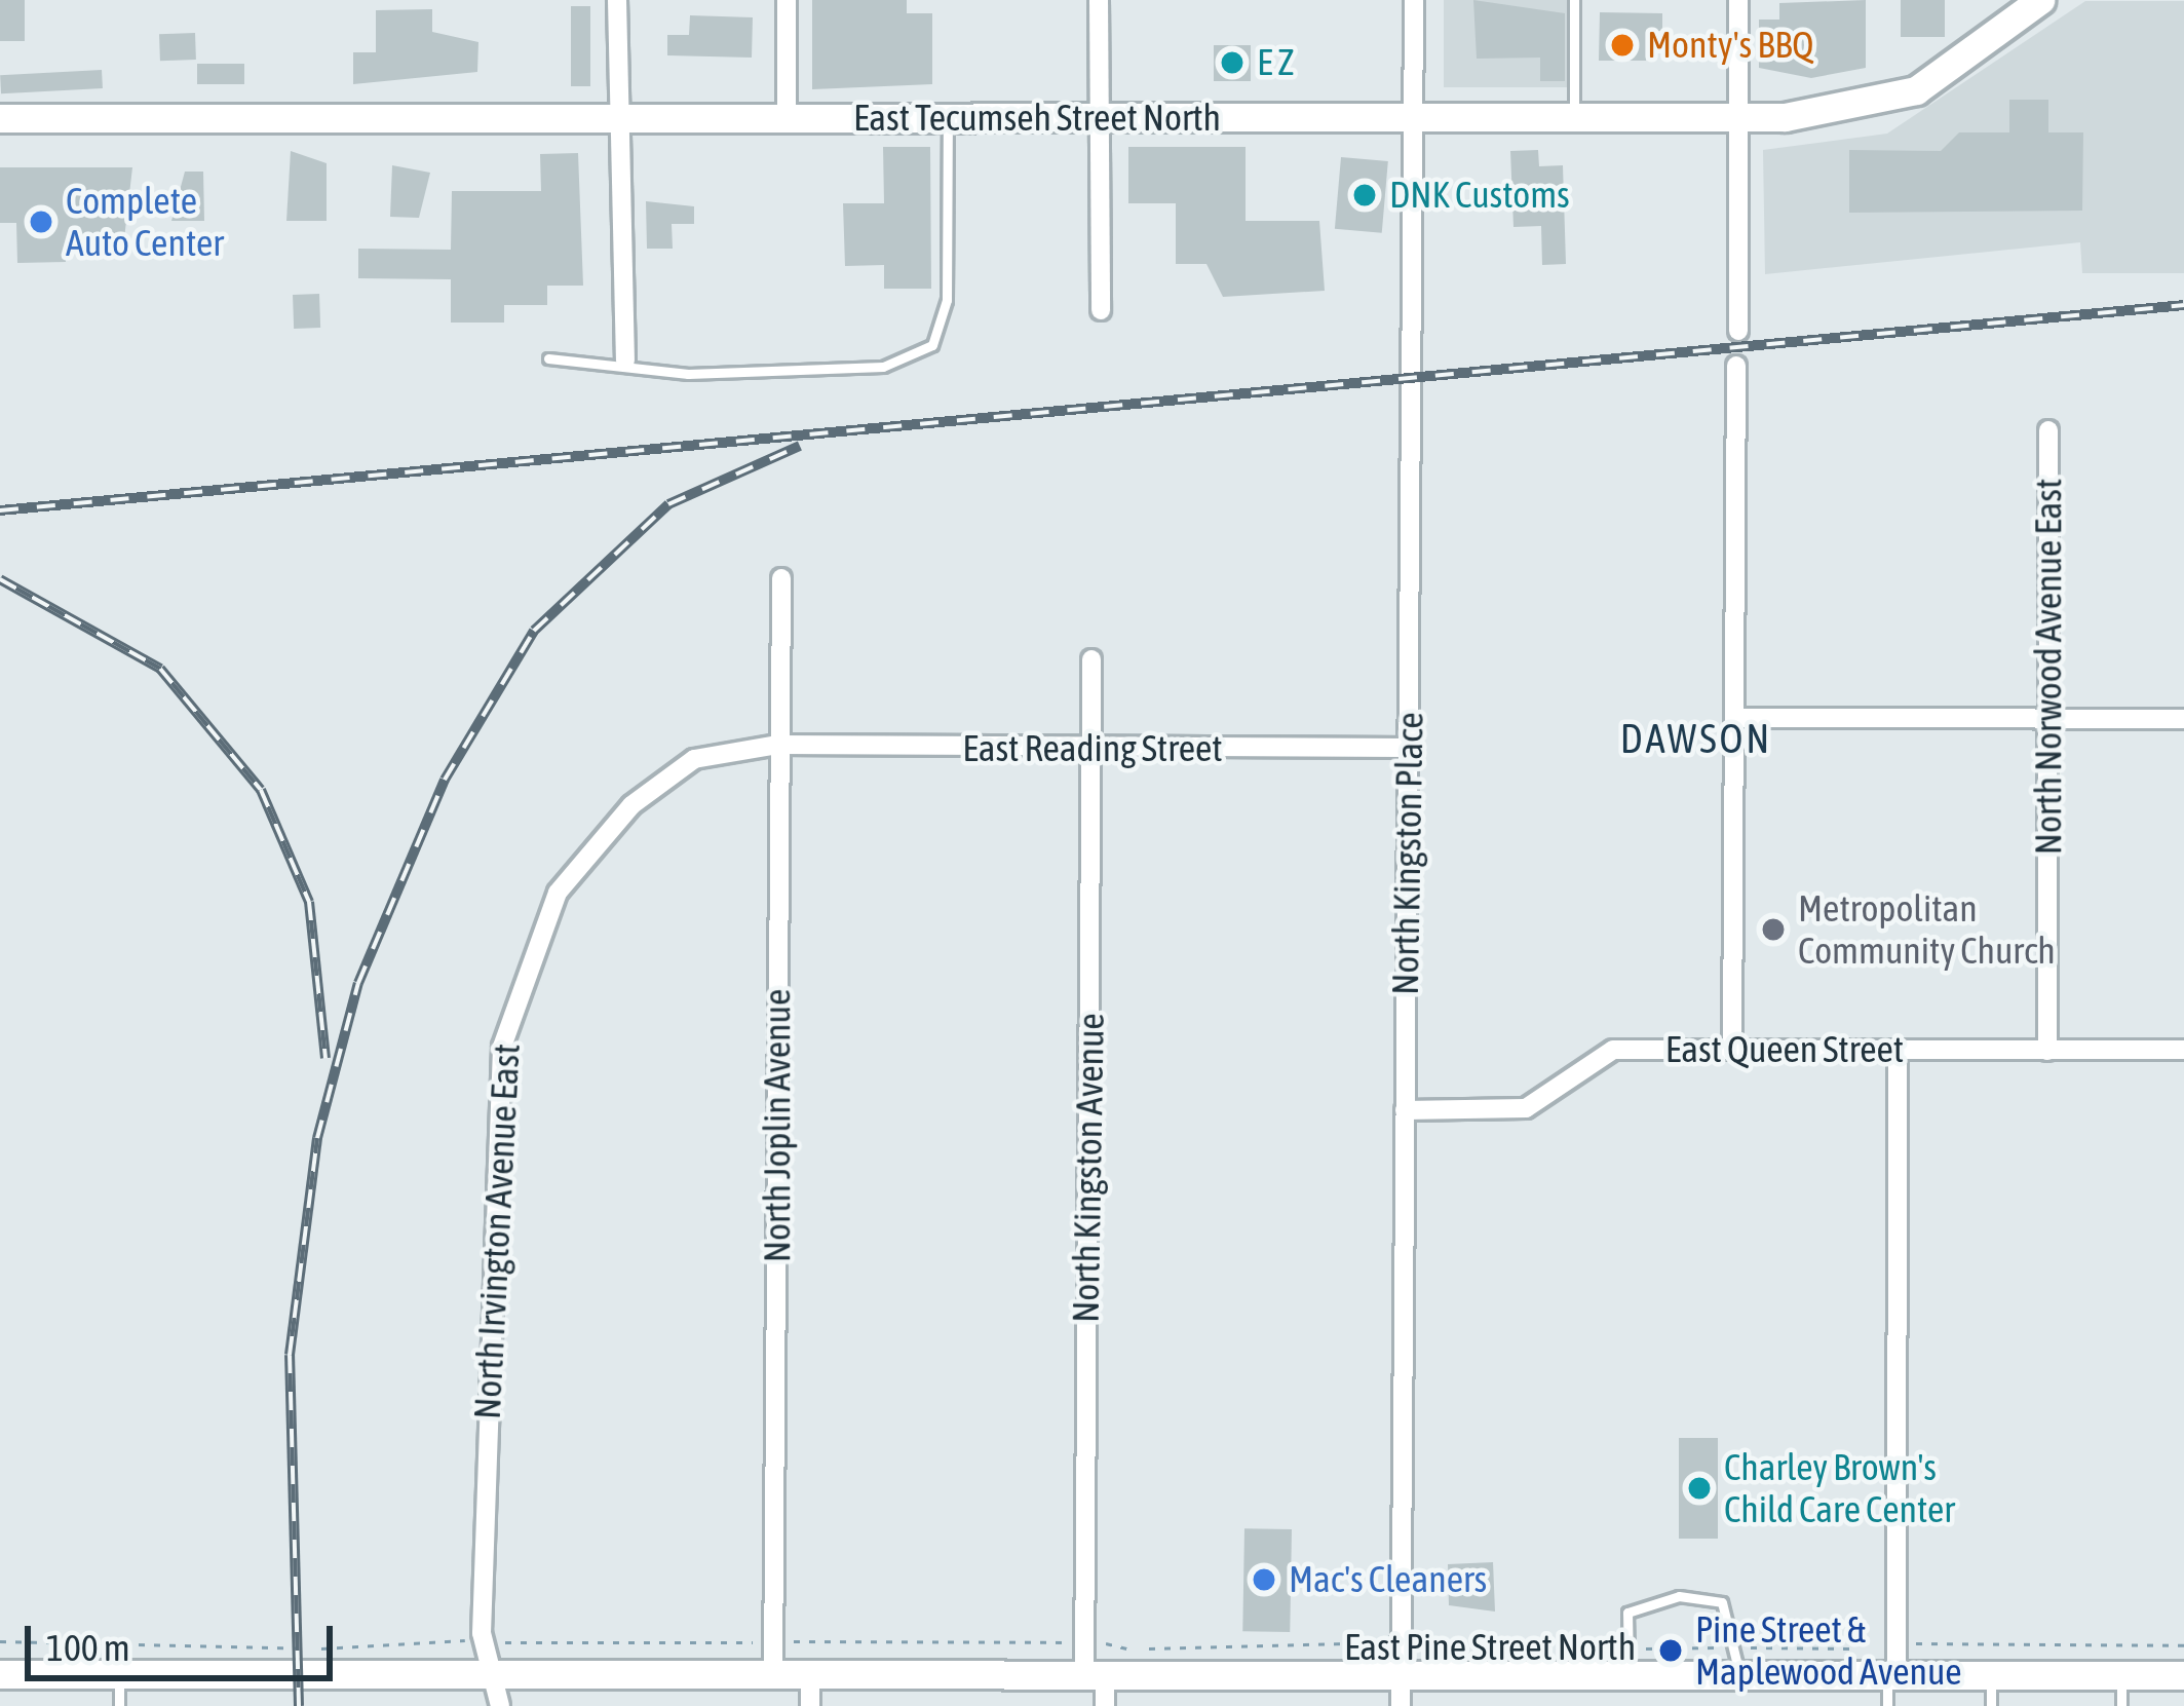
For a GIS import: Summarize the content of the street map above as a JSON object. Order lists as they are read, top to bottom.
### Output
{
  "streets": {
    "main road": ["East Tecumseh Street North", "East Pine Street North"],
    "street": [
      "North Norwood Avenue East",
      "East Reading Street",
      "North Kingston Place",
      "East Queen Street",
      "North Joplin Avenue",
      "North Kingston Avenue",
      "North Irvington Avenue East"
    ]
  },
  "crossings": [
    ["East Tecumseh Street North", "North Kingston Place"],
    ["North Norwood Avenue East", "East Queen Street"],
    ["East Reading Street", "North Kingston Place"],
    ["East Reading Street", "North Joplin Avenue"],
    ["East Reading Street", "North Kingston Avenue"],
    ["East Reading Street", "North Irvington Avenue East"],
    ["North Kingston Place", "East Queen Street"],
    ["North Kingston Place", "East Pine Street North"],
    ["North Joplin Avenue", "North Irvington Avenue East"],
    ["North Joplin Avenue", "East Pine Street North"],
    ["North Kingston Avenue", "East Pine Street North"],
    ["North Irvington Avenue East", "East Pine Street North"]
  ],
  "districts": ["DAWSON"],
  "places": [
    "Monty's BBQ",
    "E Z",
    "DNK Customs",
    "Complete Auto Center",
    "Metropolitan Community Church",
    "Charley Brown's Child Care Center",
    "Mac's Cleaners",
    "Pine Street & Maplewood Avenue"
  ],
  "scale_bar": "100 m"
}
